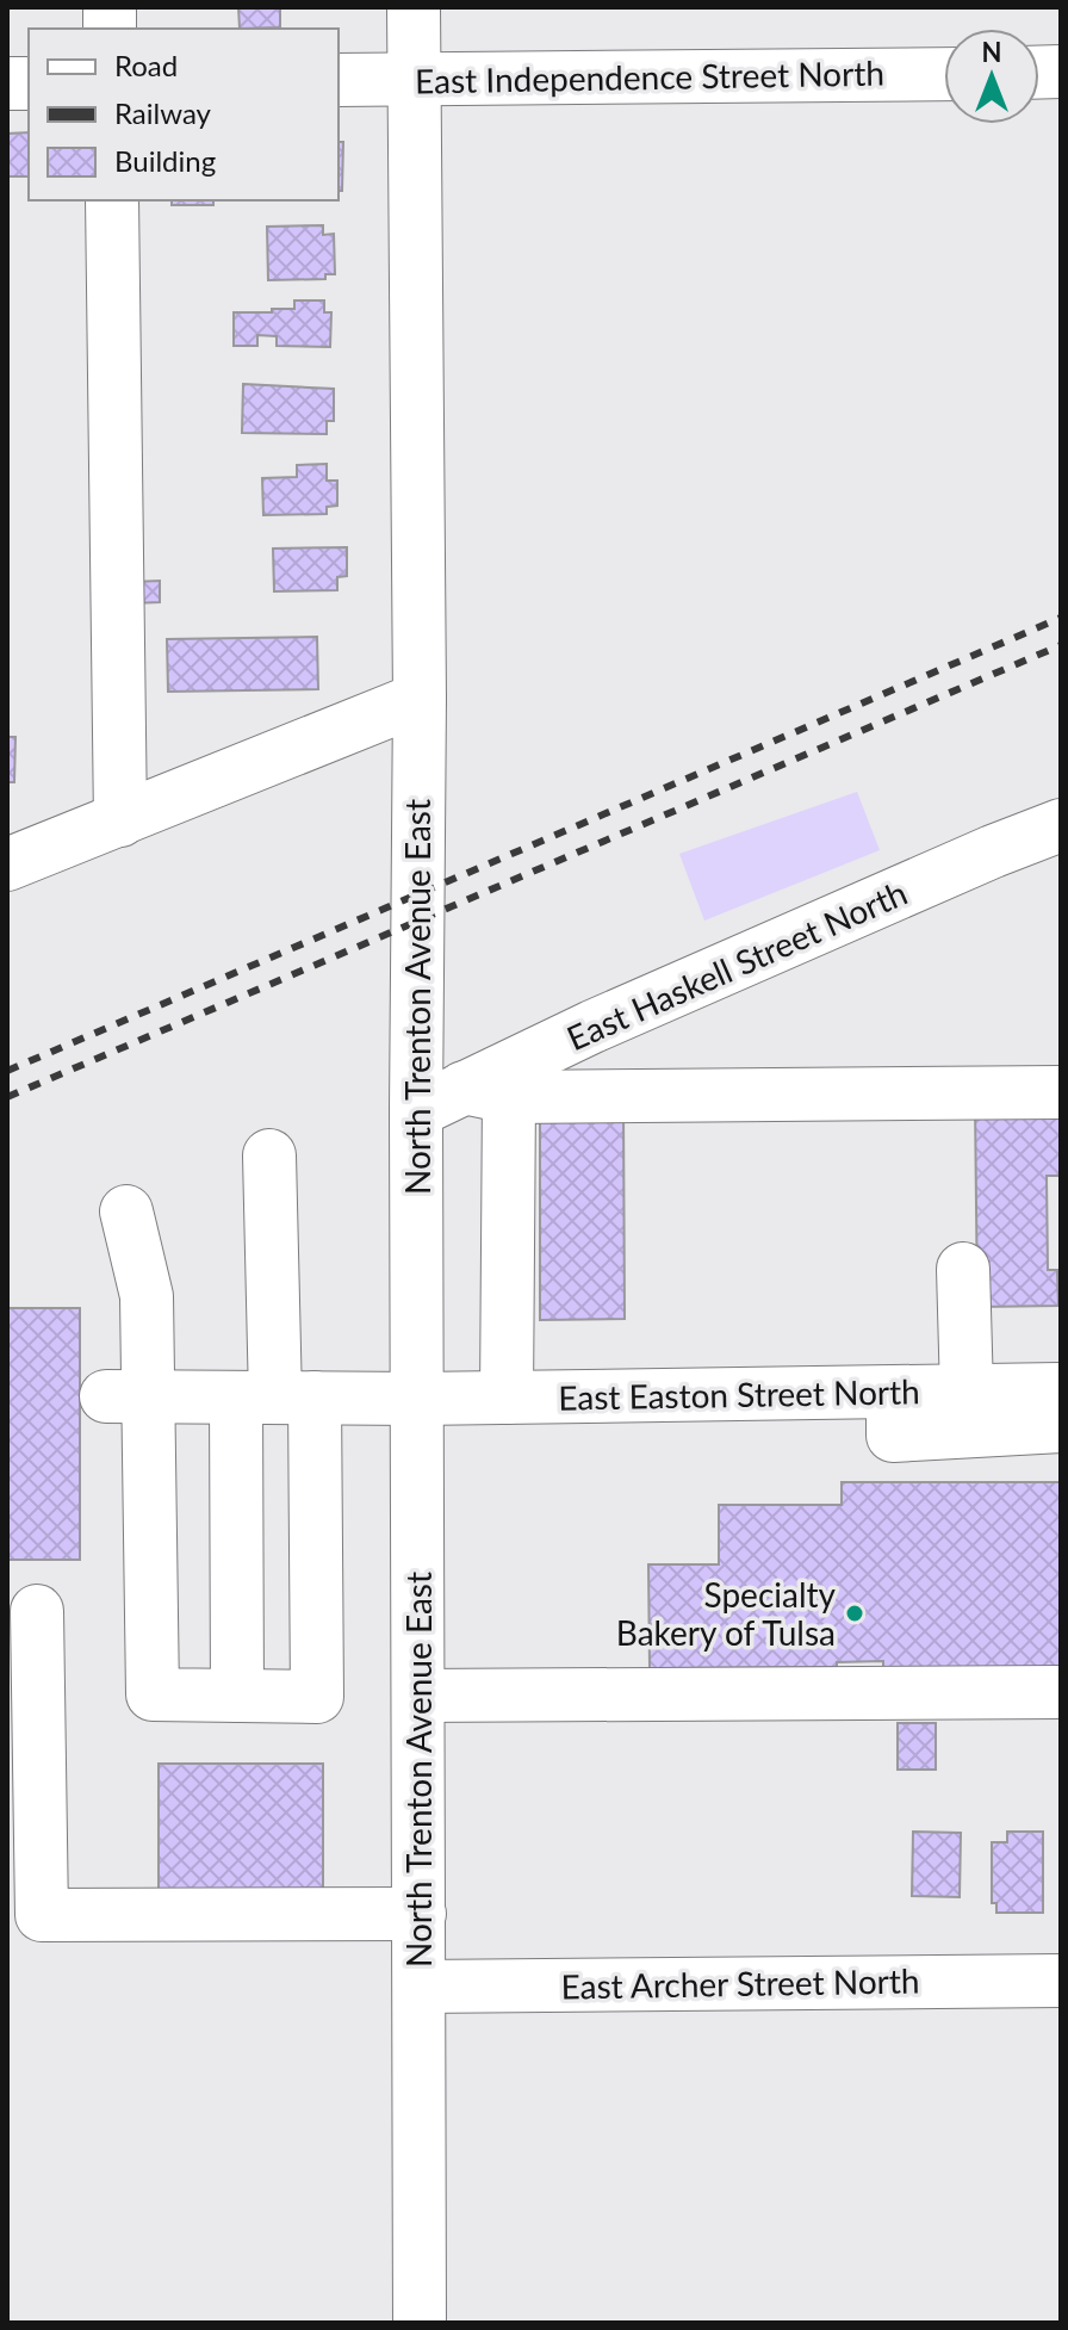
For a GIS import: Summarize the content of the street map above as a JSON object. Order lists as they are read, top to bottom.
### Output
{
  "streets": {
    "street": [
      "East Independence Street North",
      "East Haskell Street North",
      "North Trenton Avenue East",
      "East Easton Street North",
      "East Archer Street North"
    ]
  },
  "crossings": [
    ["East Independence Street North", "North Trenton Avenue East"],
    ["East Haskell Street North", "North Trenton Avenue East"],
    ["North Trenton Avenue East", "East Easton Street North"],
    ["North Trenton Avenue East", "East Archer Street North"]
  ],
  "places": ["Specialty Bakery of Tulsa"],
  "legend": ["Road", "Railway", "Building"],
  "north": "top"
}
